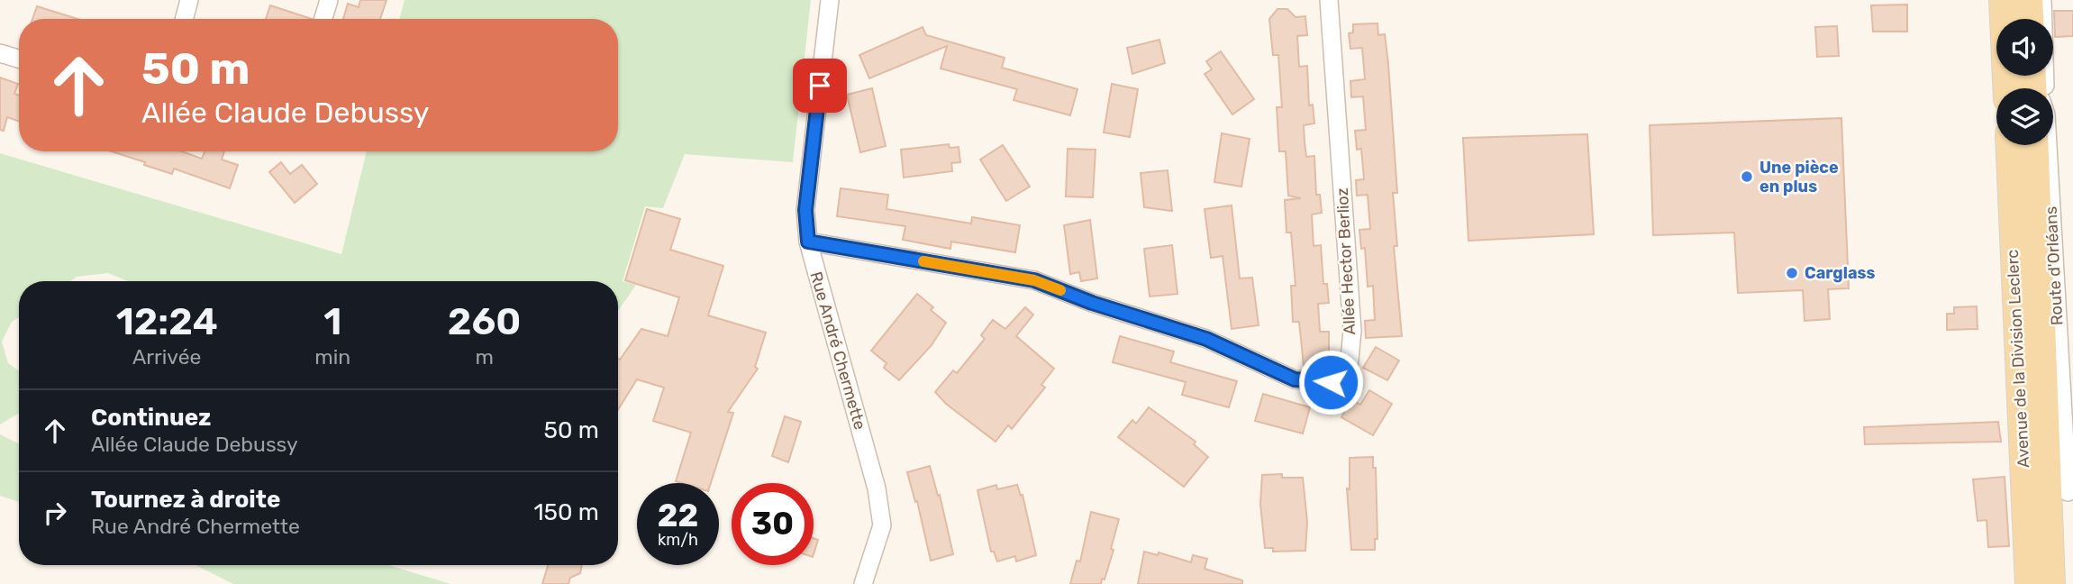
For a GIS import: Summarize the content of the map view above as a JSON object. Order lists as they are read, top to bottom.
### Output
{
  "streets": {
    "main road": ["Avenue de la Division Leclerc"],
    "street": ["Allée Hector Berlioz", "Rue André Chermette"]
  },
  "crossings": [
    ["Allée Hector Berlioz", "Rue André Chermette"]
  ],
  "places": ["Une pièce en plus", "Carglass"],
  "page": {
    "turn": ["50 m", "Allée Claude Debussy"],
    "eta": [
      "12:24",
      "Arrivée",
      "1",
      "min",
      "260",
      "m"
    ],
    "list": [
      {
        "name": "Continuez",
        "note": "Allée Claude Debussy",
        "value": "50 m"
      },
      {
        "name": "Tournez à droite",
        "note": "Rue André Chermette",
        "value": "150 m"
      }
    ],
    "speed": "22 km/h",
    "limit": "30"
  }
}
